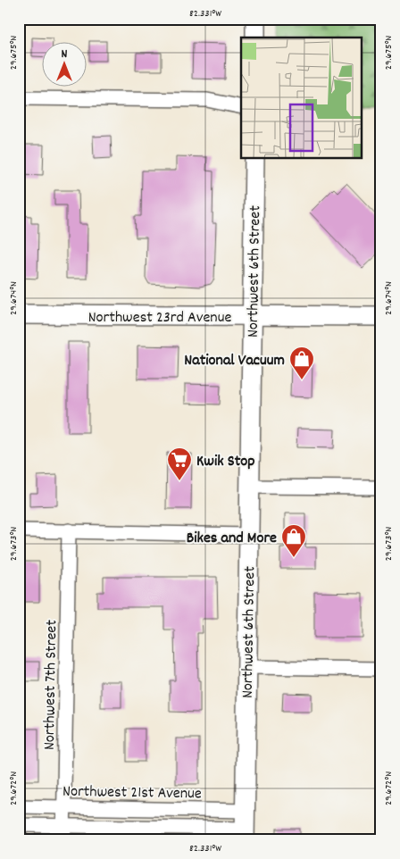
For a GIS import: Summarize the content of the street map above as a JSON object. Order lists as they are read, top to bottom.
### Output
{
  "streets": {
    "main road": ["Northwest 6th Street", "Northwest 23rd Avenue"],
    "street": ["Northwest 7th Street", "Northwest 21st Avenue"]
  },
  "crossings": [
    ["Northwest 6th Street", "Northwest 23rd Avenue"],
    ["Northwest 6th Street", "Northwest 21st Avenue"],
    ["Northwest 7th Street", "Northwest 21st Avenue"]
  ],
  "places": {
    "shop": ["National Vacuum", "Bikes and More"],
    "supermarket": ["Kwik Stop"]
  },
  "north": "top",
  "coordinates": [
    "82.331°W",
    "29.675°N",
    "29.674°N",
    "29.673°N",
    "29.672°N"
  ]
}
